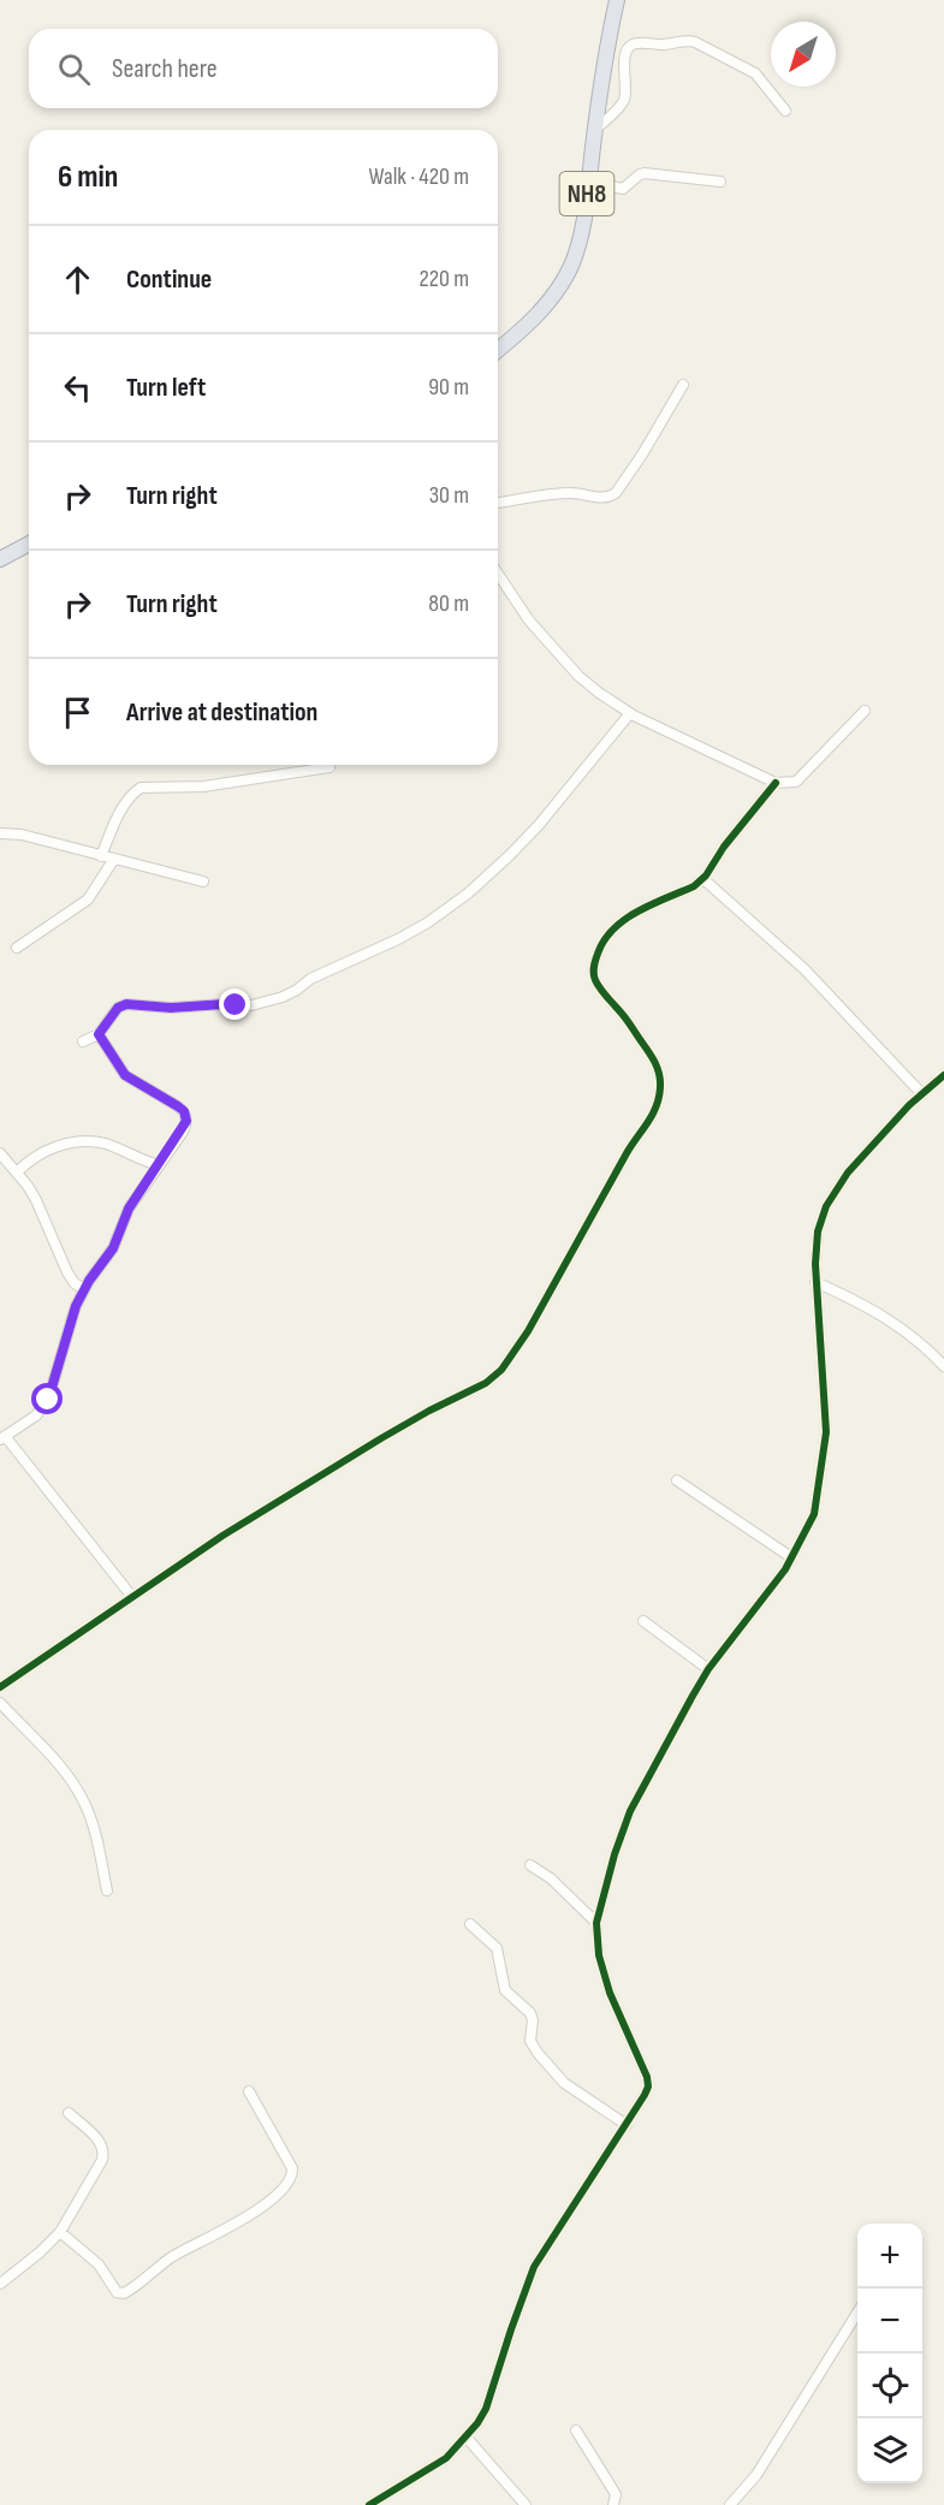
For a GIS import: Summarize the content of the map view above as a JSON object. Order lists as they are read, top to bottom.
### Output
{
  "streets": {
    "highway": ["NH8"]
  },
  "north": "bottom left",
  "page": {
    "search": "Search here",
    "heading": ["6 min", "Walk · 420 m"],
    "list": [
      ["Continue", "220 m"],
      ["Turn left", "90 m"],
      ["Turn right", "30 m"],
      ["Turn right", "80 m"],
      "Arrive at destination"
    ],
    "map_buttons": ["+", "−"]
  }
}
